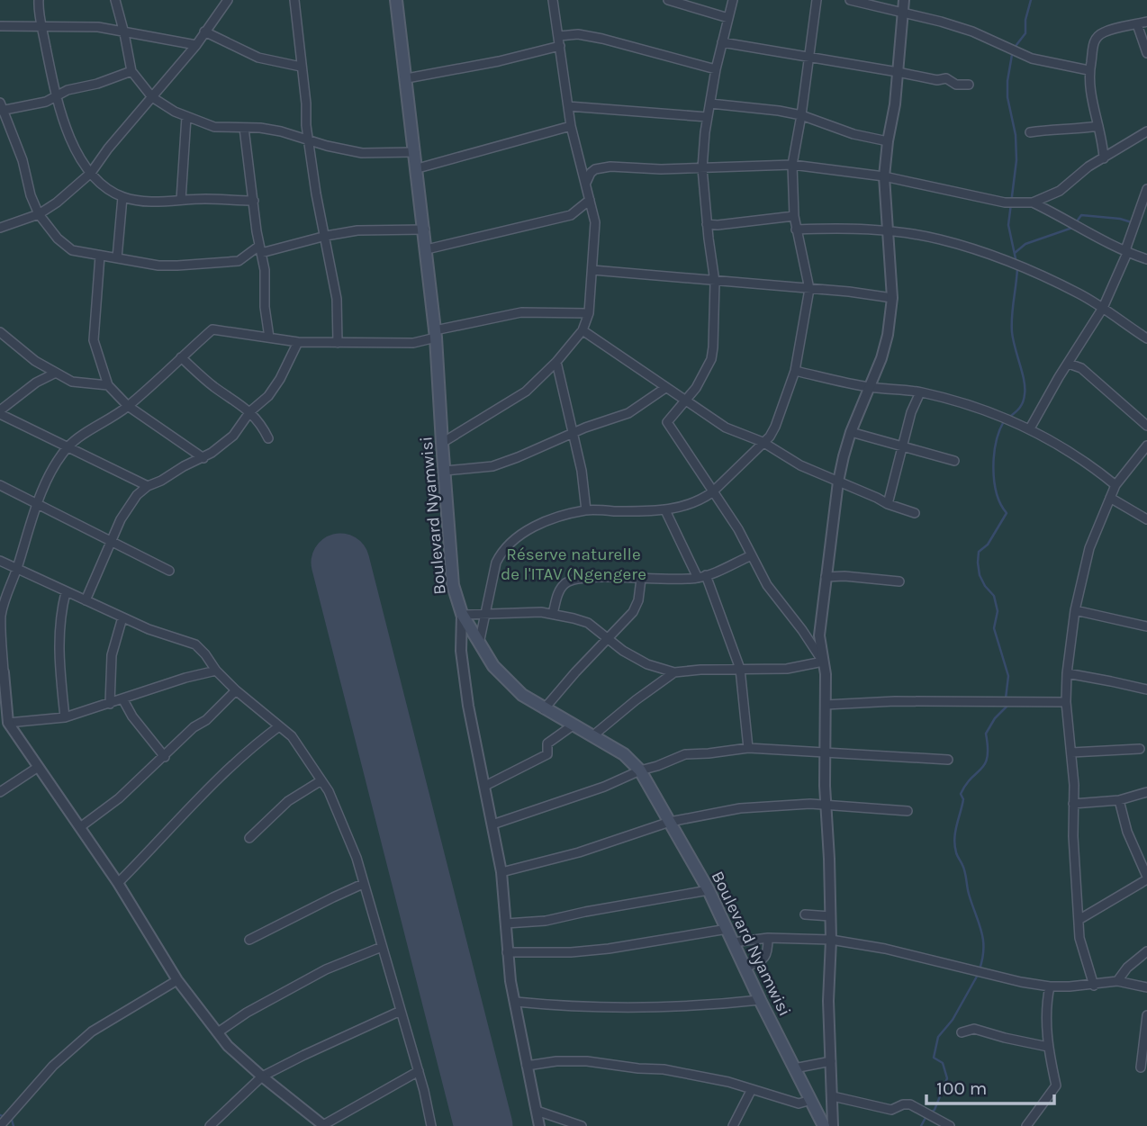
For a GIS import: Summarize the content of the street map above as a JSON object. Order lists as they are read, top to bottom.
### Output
{
  "streets": {
    "main road": ["Boulevard Nyamwisi"]
  },
  "parks": ["Réserve naturelle de l'ITAV (Ngengere"],
  "scale_bar": "100 m"
}
